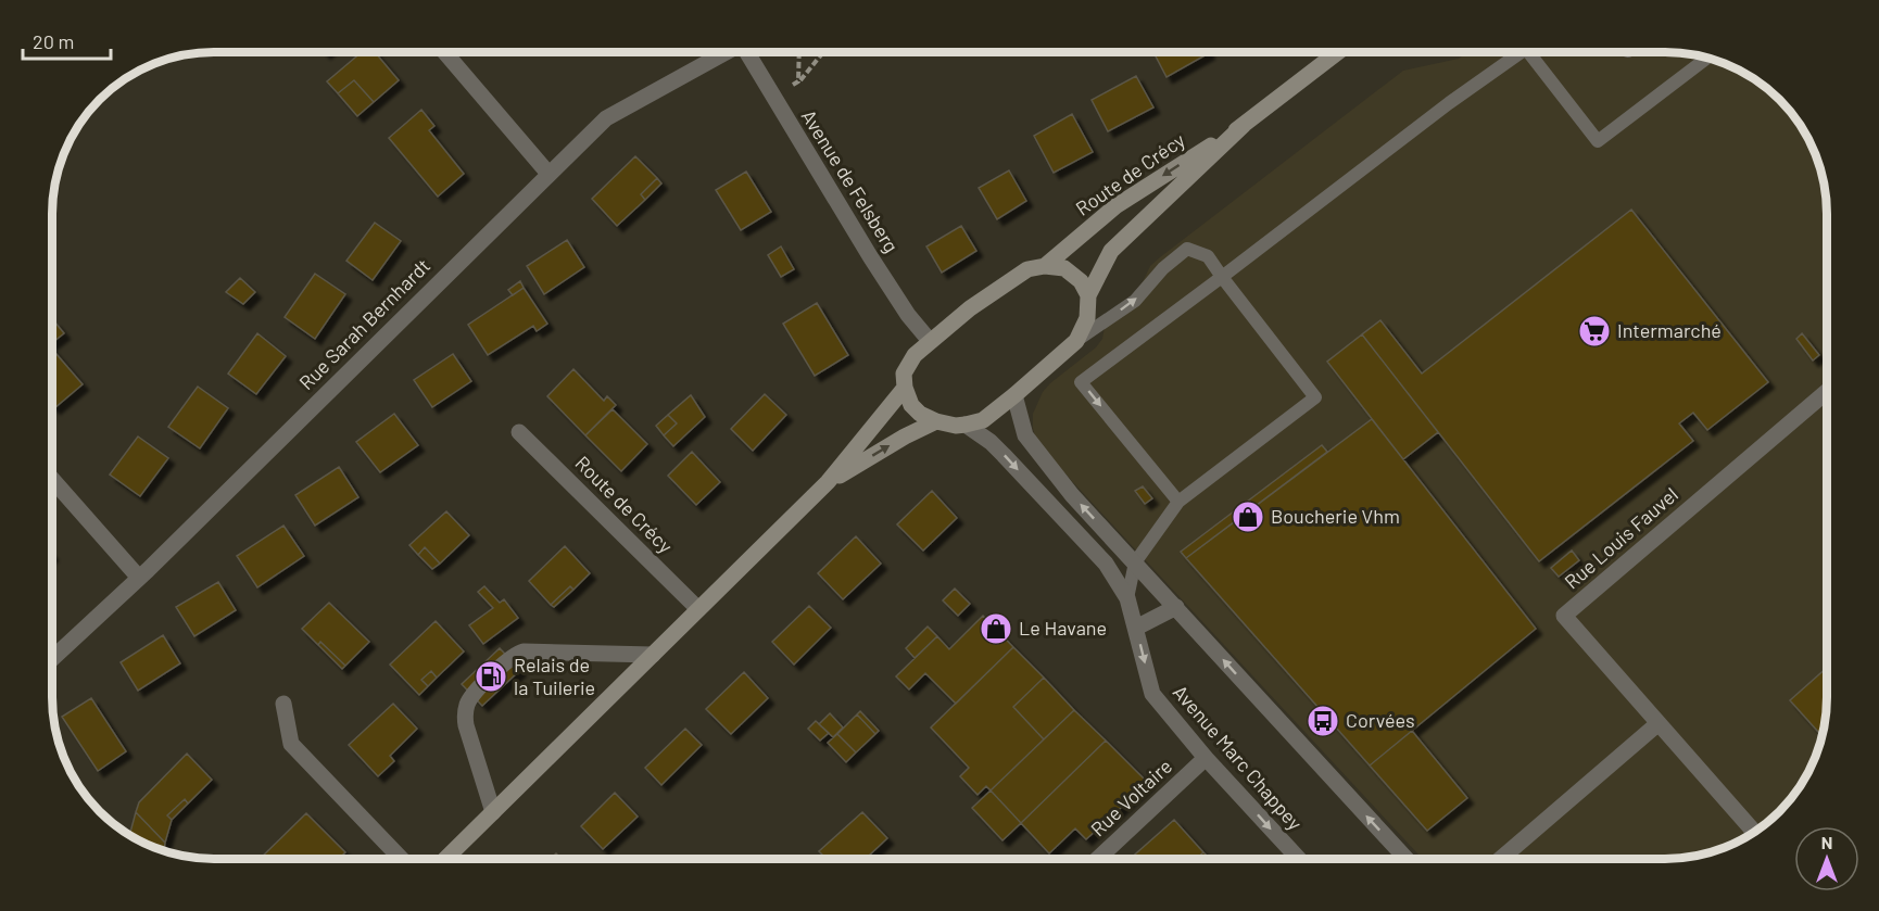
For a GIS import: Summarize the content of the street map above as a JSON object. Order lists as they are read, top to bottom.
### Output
{
  "streets": {
    "main road": ["Route de Crécy"],
    "street": [
      "Avenue de Felsberg",
      "Rue Sarah Bernhardt",
      "Rue Louis Fauvel",
      "Avenue Marc Chappey",
      "Rue Voltaire"
    ]
  },
  "crossings": [
    ["Route de Crécy", "Avenue de Felsberg"],
    ["Route de Crécy", "Avenue Marc Chappey"],
    ["Avenue Marc Chappey", "Rue Voltaire"]
  ],
  "places": {
    "supermarket": ["Intermarché"],
    "shop": ["Boucherie Vhm", "Le Havane"],
    "fuel station": ["Relais de la Tuilerie"],
    "bus stop": ["Corvées"]
  },
  "scale_bar": "20 m",
  "north": "top"
}
